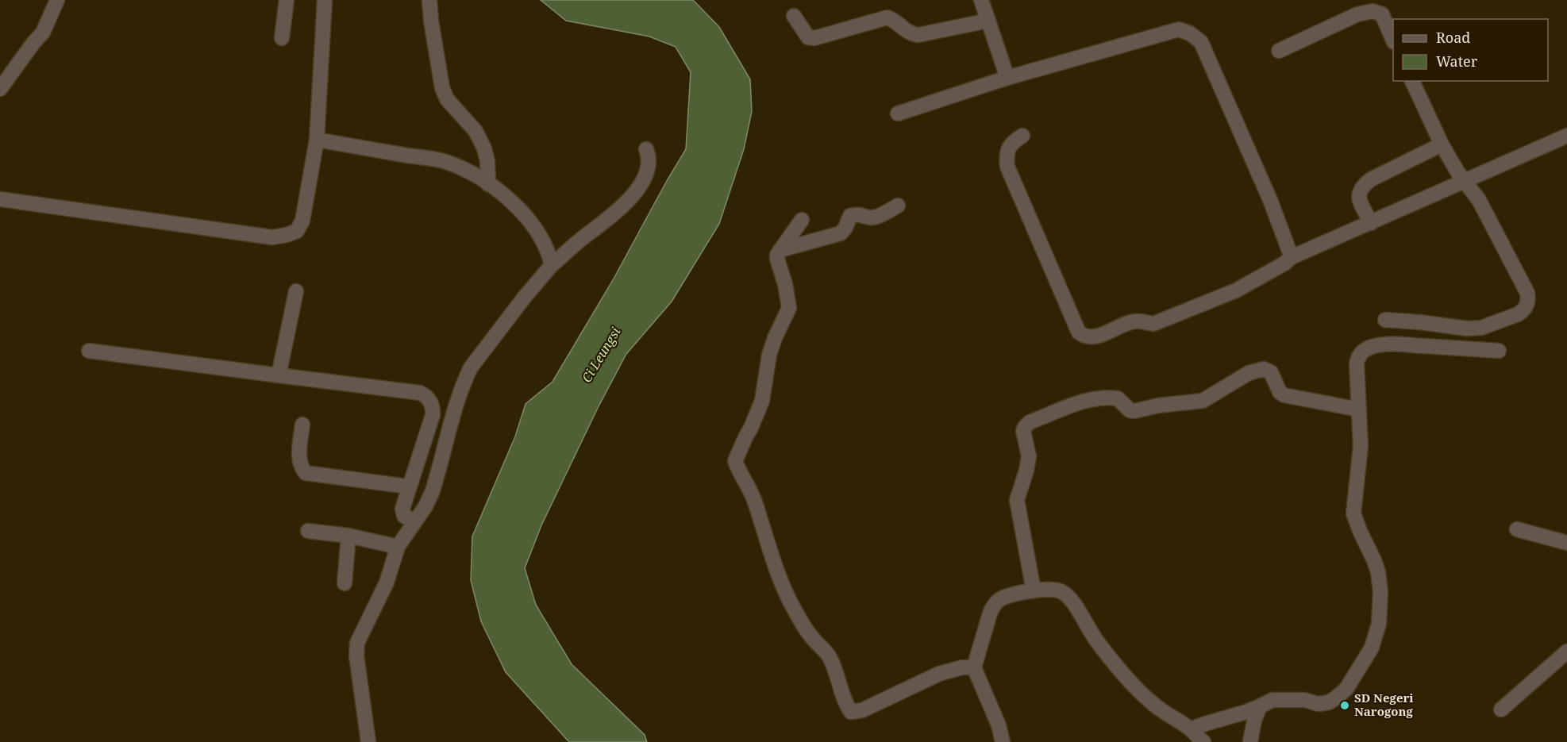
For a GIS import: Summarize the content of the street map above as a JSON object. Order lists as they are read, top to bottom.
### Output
{
  "water": ["Ci Leungsi"],
  "places": ["SD Negeri Narogong"],
  "legend": ["Road", "Water"]
}
